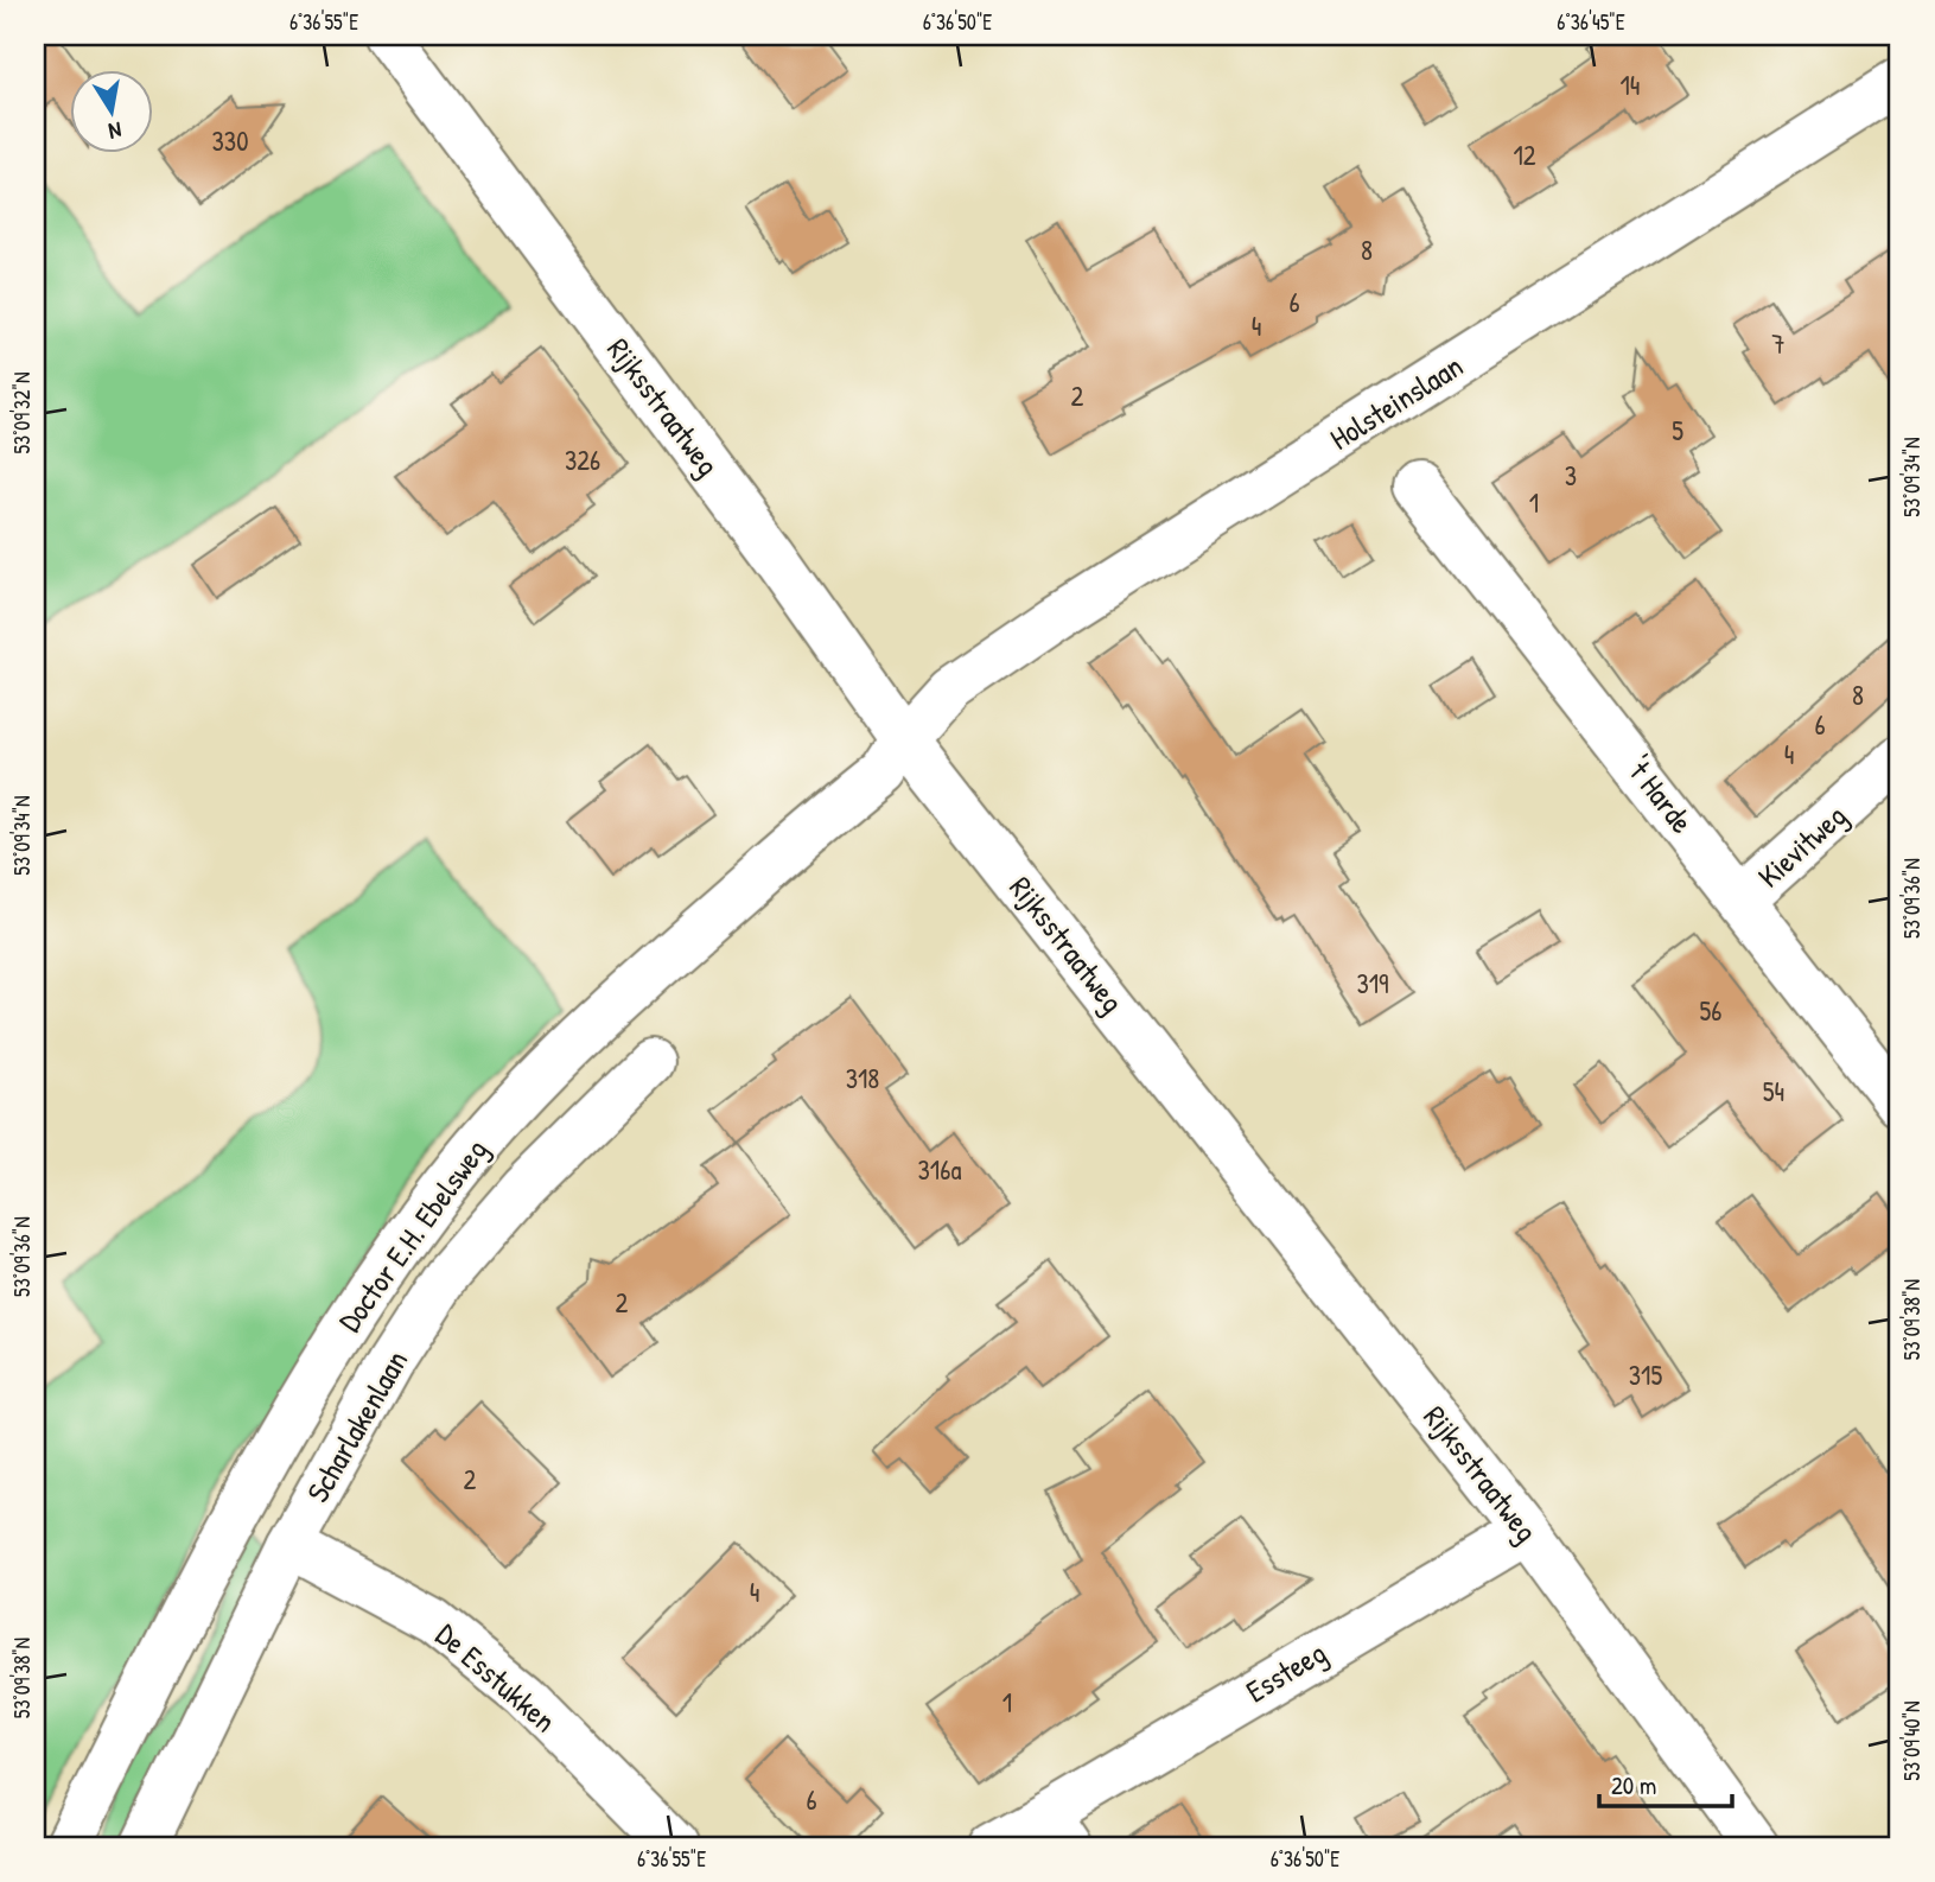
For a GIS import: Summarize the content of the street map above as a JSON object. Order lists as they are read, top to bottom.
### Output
{
  "streets": {
    "street": [
      "Holsteinslaan",
      "Rijksstraatweg",
      "'t Harde",
      "Kievitweg",
      "Doctor E.H. Ebelsweg",
      "Scharlakenlaan",
      "Essteeg",
      "De Esstukken"
    ]
  },
  "crossings": [
    ["Holsteinslaan", "Rijksstraatweg"],
    ["Holsteinslaan", "Doctor E.H. Ebelsweg"],
    ["Rijksstraatweg", "Doctor E.H. Ebelsweg"],
    ["Rijksstraatweg", "Essteeg"],
    ["'t Harde", "Kievitweg"],
    ["Scharlakenlaan", "De Esstukken"]
  ],
  "house_numbers": [
    "14",
    "330",
    "12",
    "8",
    "6",
    "4",
    "7",
    "2",
    "5",
    "326",
    "3",
    "1",
    "8",
    "6",
    "4",
    "319",
    "56",
    "318",
    "54",
    "316a",
    "2",
    "315",
    "2",
    "4",
    "1",
    "6"
  ],
  "scale_bar": "20 m",
  "north": "bottom",
  "coordinates": [
    "6°36'55\"E",
    "6°36'50\"E",
    "6°36'45\"E",
    "53°09'32\"N",
    "53°09'34\"N",
    "53°09'36\"N",
    "53°09'38\"N",
    "53°09'40\"N"
  ]
}
